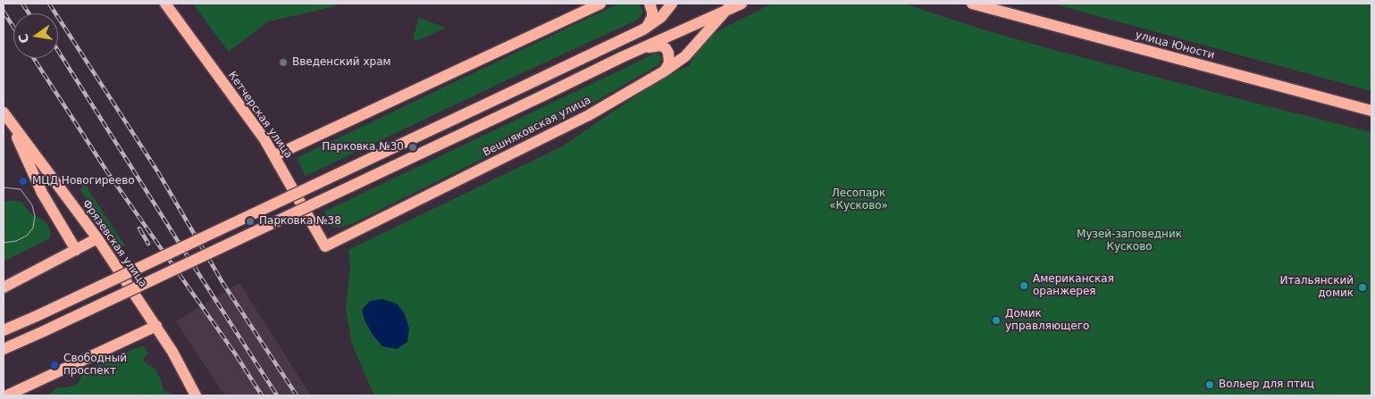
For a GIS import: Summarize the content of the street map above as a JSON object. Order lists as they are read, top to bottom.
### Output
{
  "streets": {
    "main road": [
      "улица Юности",
      "Кетчерская улица",
      "Вешняковская улица",
      "Фрязевская улица"
    ]
  },
  "crossings": [
    ["Кетчерская улица", "Вешняковская улица"]
  ],
  "parks": ["Лесопарк «Кусково»", "Музей-заповедник Кусково"],
  "places": [
    "Введенский храм",
    "Парковка №30",
    "МЦД Новогиреево",
    "Парковка №38",
    "Американская оранжерея",
    "Итальянский домик",
    "Домик управляющего",
    "Свободный проспект",
    "Вольер для птиц"
  ],
  "north": "left"
}
